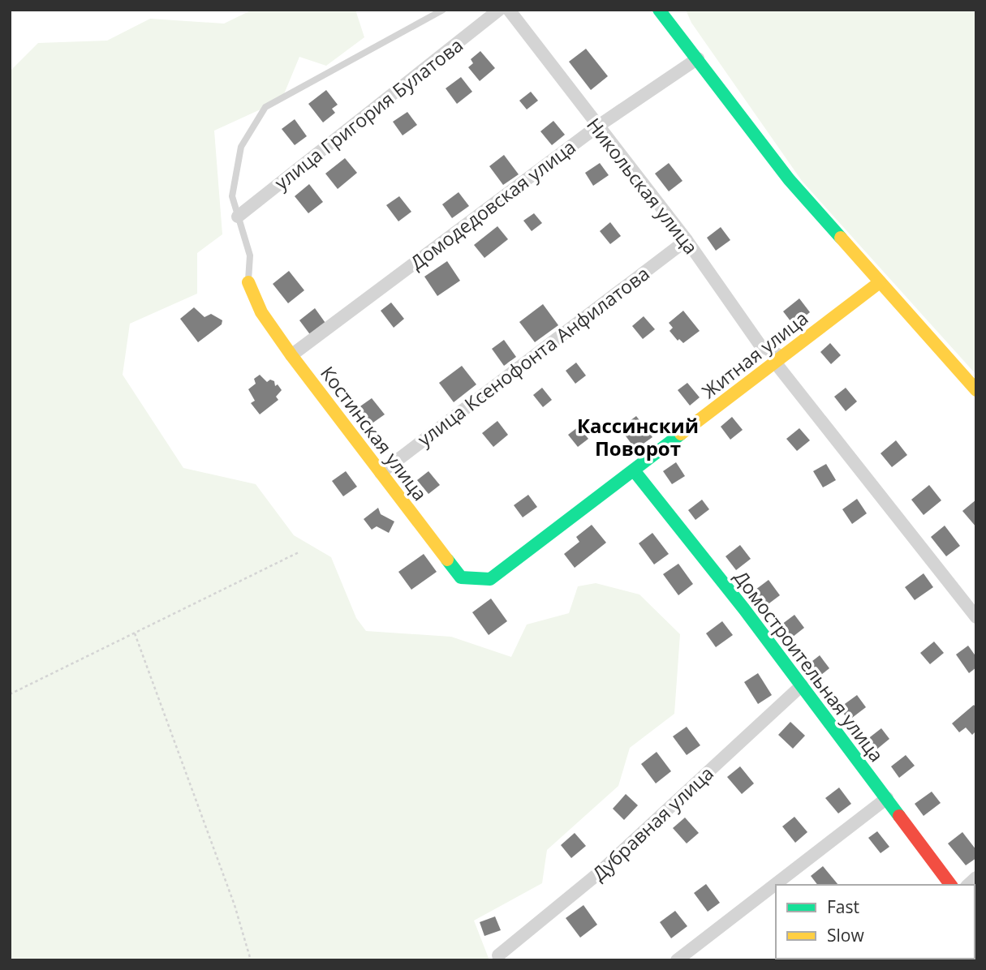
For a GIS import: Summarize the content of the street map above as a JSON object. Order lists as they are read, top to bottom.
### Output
{
  "streets": {
    "street": [
      "улица Григория Булатова",
      "Никольская улица",
      "Домодедовская улица",
      "Житная улица",
      "улица Ксенофонта Анфилатова",
      "Костинская улица",
      "Домостроительная улица",
      "Дубравная улица"
    ]
  },
  "crossings": [
    ["Никольская улица", "Домодедовская улица"],
    ["Никольская улица", "Житная улица"],
    ["Никольская улица", "улица Ксенофонта Анфилатова"],
    ["Домодедовская улица", "Костинская улица"],
    ["Житная улица", "Костинская улица"],
    ["Житная улица", "Домостроительная улица"],
    ["улица Ксенофонта Анфилатова", "Костинская улица"],
    ["Домостроительная улица", "Дубравная улица"]
  ],
  "districts": ["Кассинский Поворот"],
  "legend": ["Fast", "Slow"]
}
